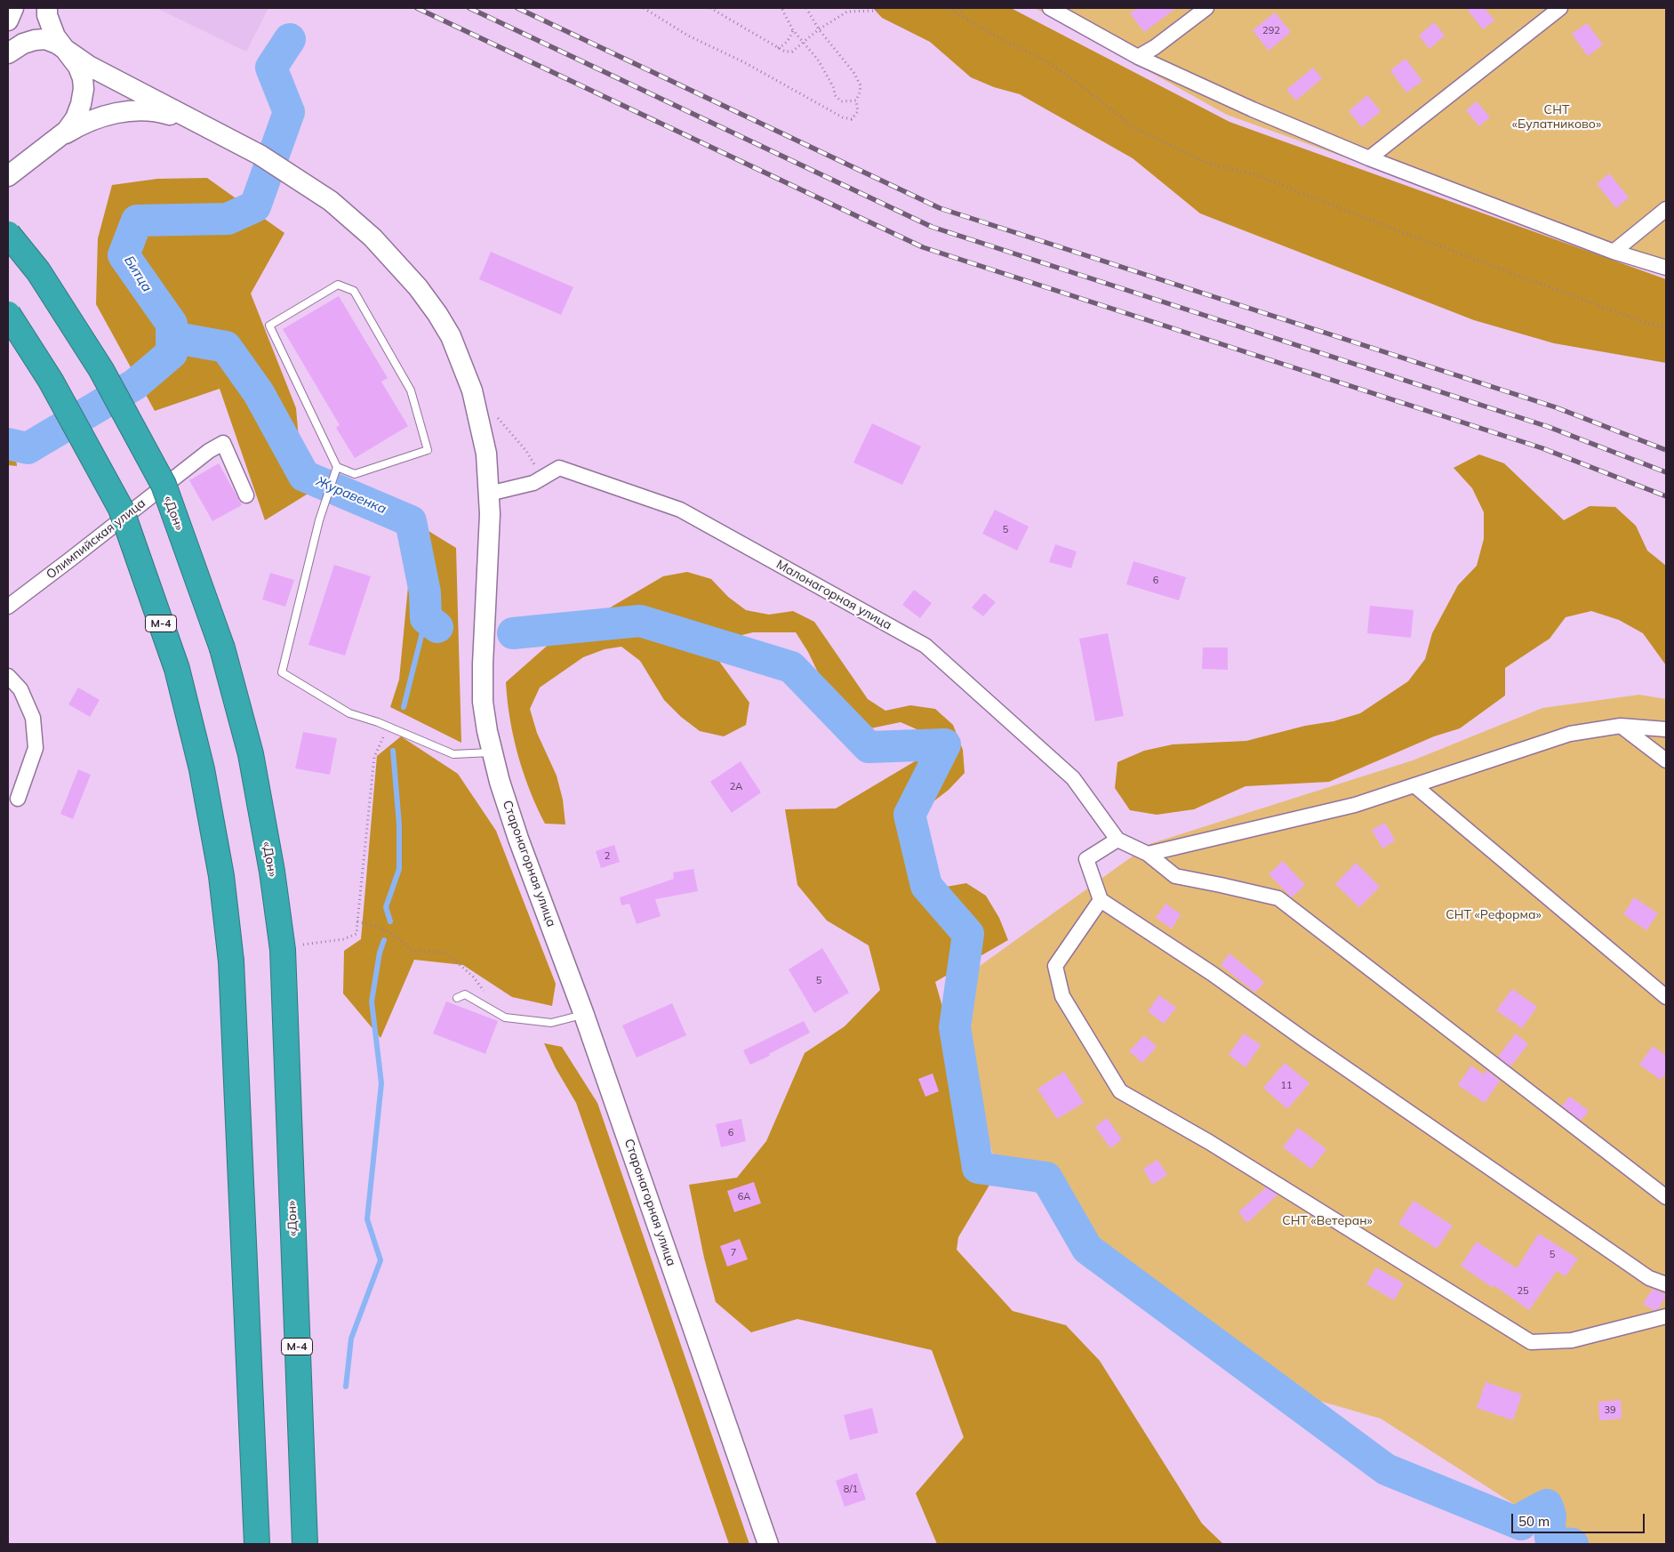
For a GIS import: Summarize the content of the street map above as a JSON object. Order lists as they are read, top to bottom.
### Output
{
  "streets": {
    "highway": ["«Дон»", "М-4"],
    "main road": ["Старонагорная улица"],
    "street": ["Олимпийская улица", "Малонагорная улица"]
  },
  "crossings": [
    ["Малонагорная улица", "Старонагорная улица"]
  ],
  "water": ["Битца", "Журавенка"],
  "parks": ["СНТ «Булатниково»", "СНТ «Реформа»", "СНТ «Ветеран»"],
  "house_numbers": [
    "292",
    "5",
    "6",
    "2А",
    "2",
    "5",
    "11",
    "6",
    "6А",
    "7",
    "5",
    "25",
    "39",
    "8/1"
  ],
  "scale_bar": "50 m"
}
